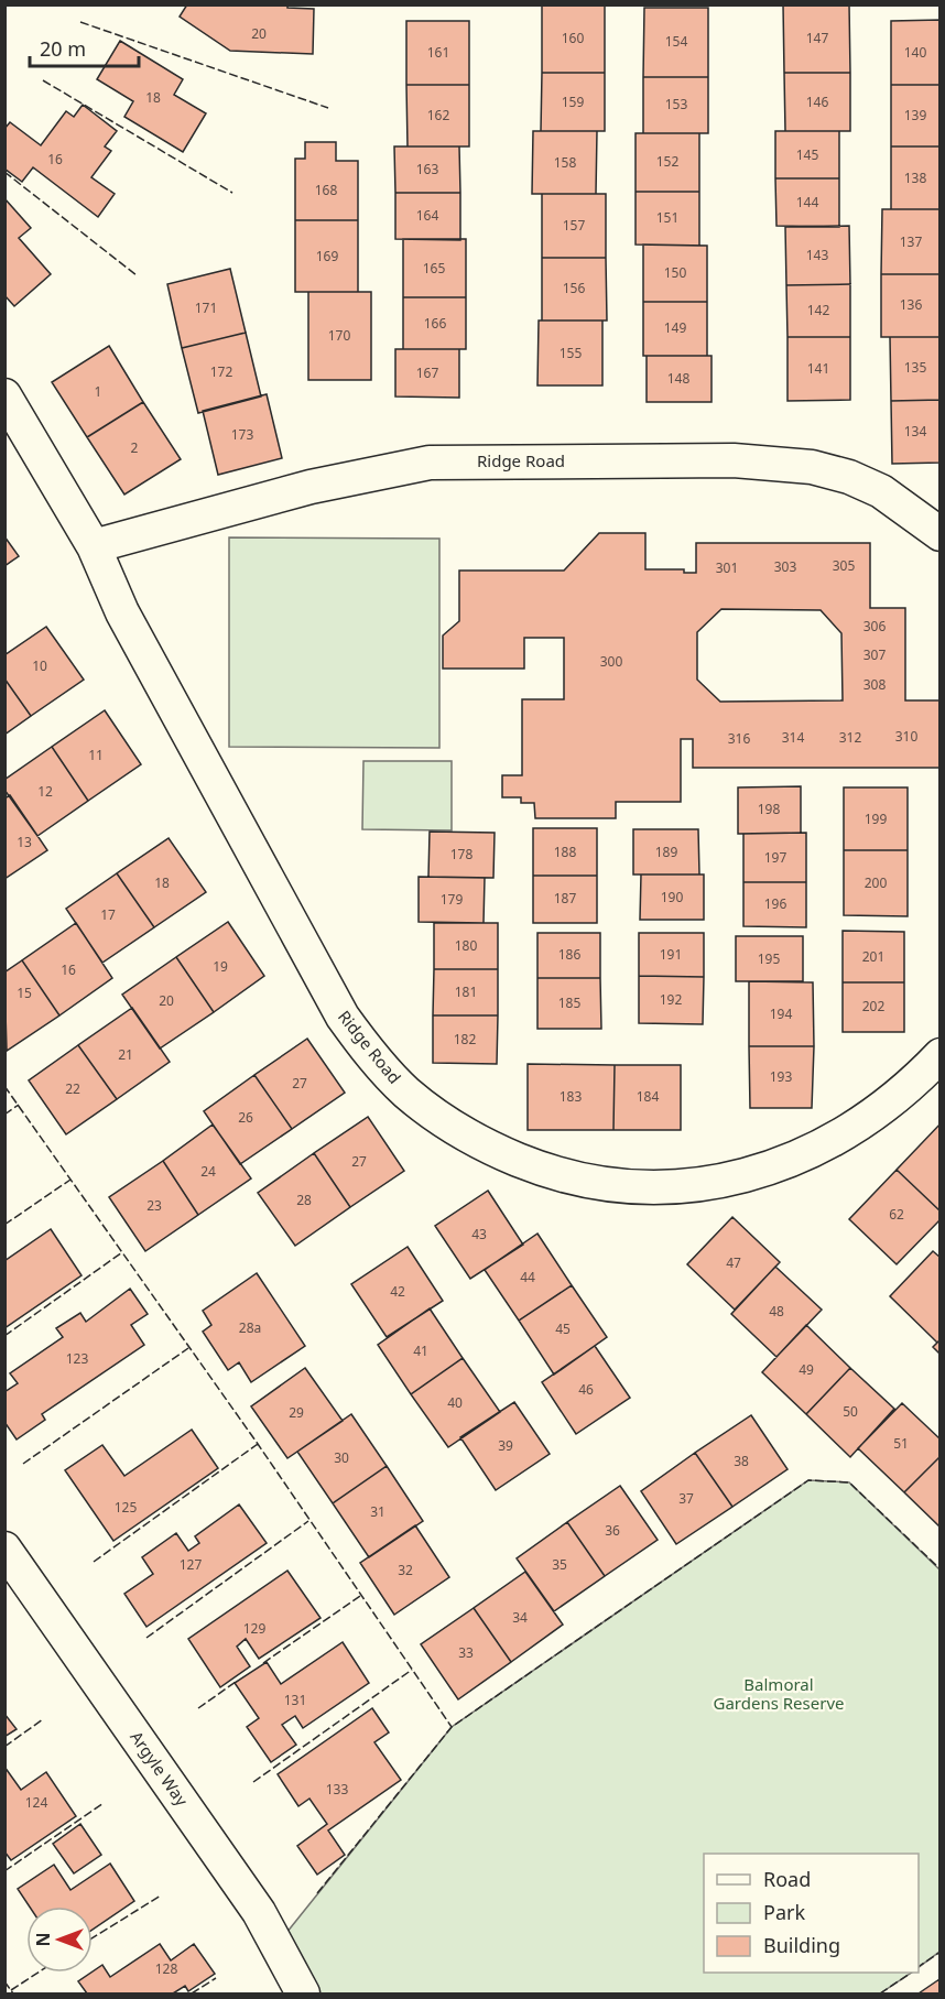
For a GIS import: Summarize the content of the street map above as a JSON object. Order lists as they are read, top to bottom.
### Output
{
  "streets": {
    "street": ["Ridge Road", "Argyle Way"]
  },
  "parks": ["Balmoral Gardens Reserve"],
  "house_numbers": [
    "20",
    "160",
    "147",
    "154",
    "161",
    "140",
    "18",
    "159",
    "146",
    "153",
    "162",
    "139",
    "145",
    "16",
    "152",
    "158",
    "163",
    "138",
    "168",
    "144",
    "164",
    "151",
    "157",
    "137",
    "143",
    "169",
    "165",
    "150",
    "156",
    "136",
    "171",
    "142",
    "166",
    "149",
    "170",
    "155",
    "135",
    "141",
    "172",
    "167",
    "148",
    "1",
    "134",
    "173",
    "2",
    "305",
    "303",
    "301",
    "306",
    "307",
    "300",
    "10",
    "308",
    "310",
    "314",
    "312",
    "316",
    "11",
    "12",
    "198",
    "199",
    "13",
    "188",
    "189",
    "178",
    "197",
    "18",
    "200",
    "190",
    "187",
    "179",
    "196",
    "17",
    "180",
    "186",
    "191",
    "201",
    "195",
    "19",
    "16",
    "181",
    "15",
    "192",
    "20",
    "185",
    "202",
    "194",
    "182",
    "21",
    "193",
    "27",
    "22",
    "183",
    "184",
    "26",
    "27",
    "24",
    "28",
    "23",
    "62",
    "43",
    "47",
    "44",
    "42",
    "48",
    "28a",
    "45",
    "41",
    "123",
    "49",
    "46",
    "40",
    "50",
    "29",
    "51",
    "39",
    "30",
    "38",
    "37",
    "125",
    "31",
    "36",
    "127",
    "35",
    "32",
    "34",
    "129",
    "33",
    "131",
    "133",
    "124",
    "128"
  ],
  "legend": ["Road", "Park", "Building"],
  "scale_bar": "20 m",
  "north": "left"
}
